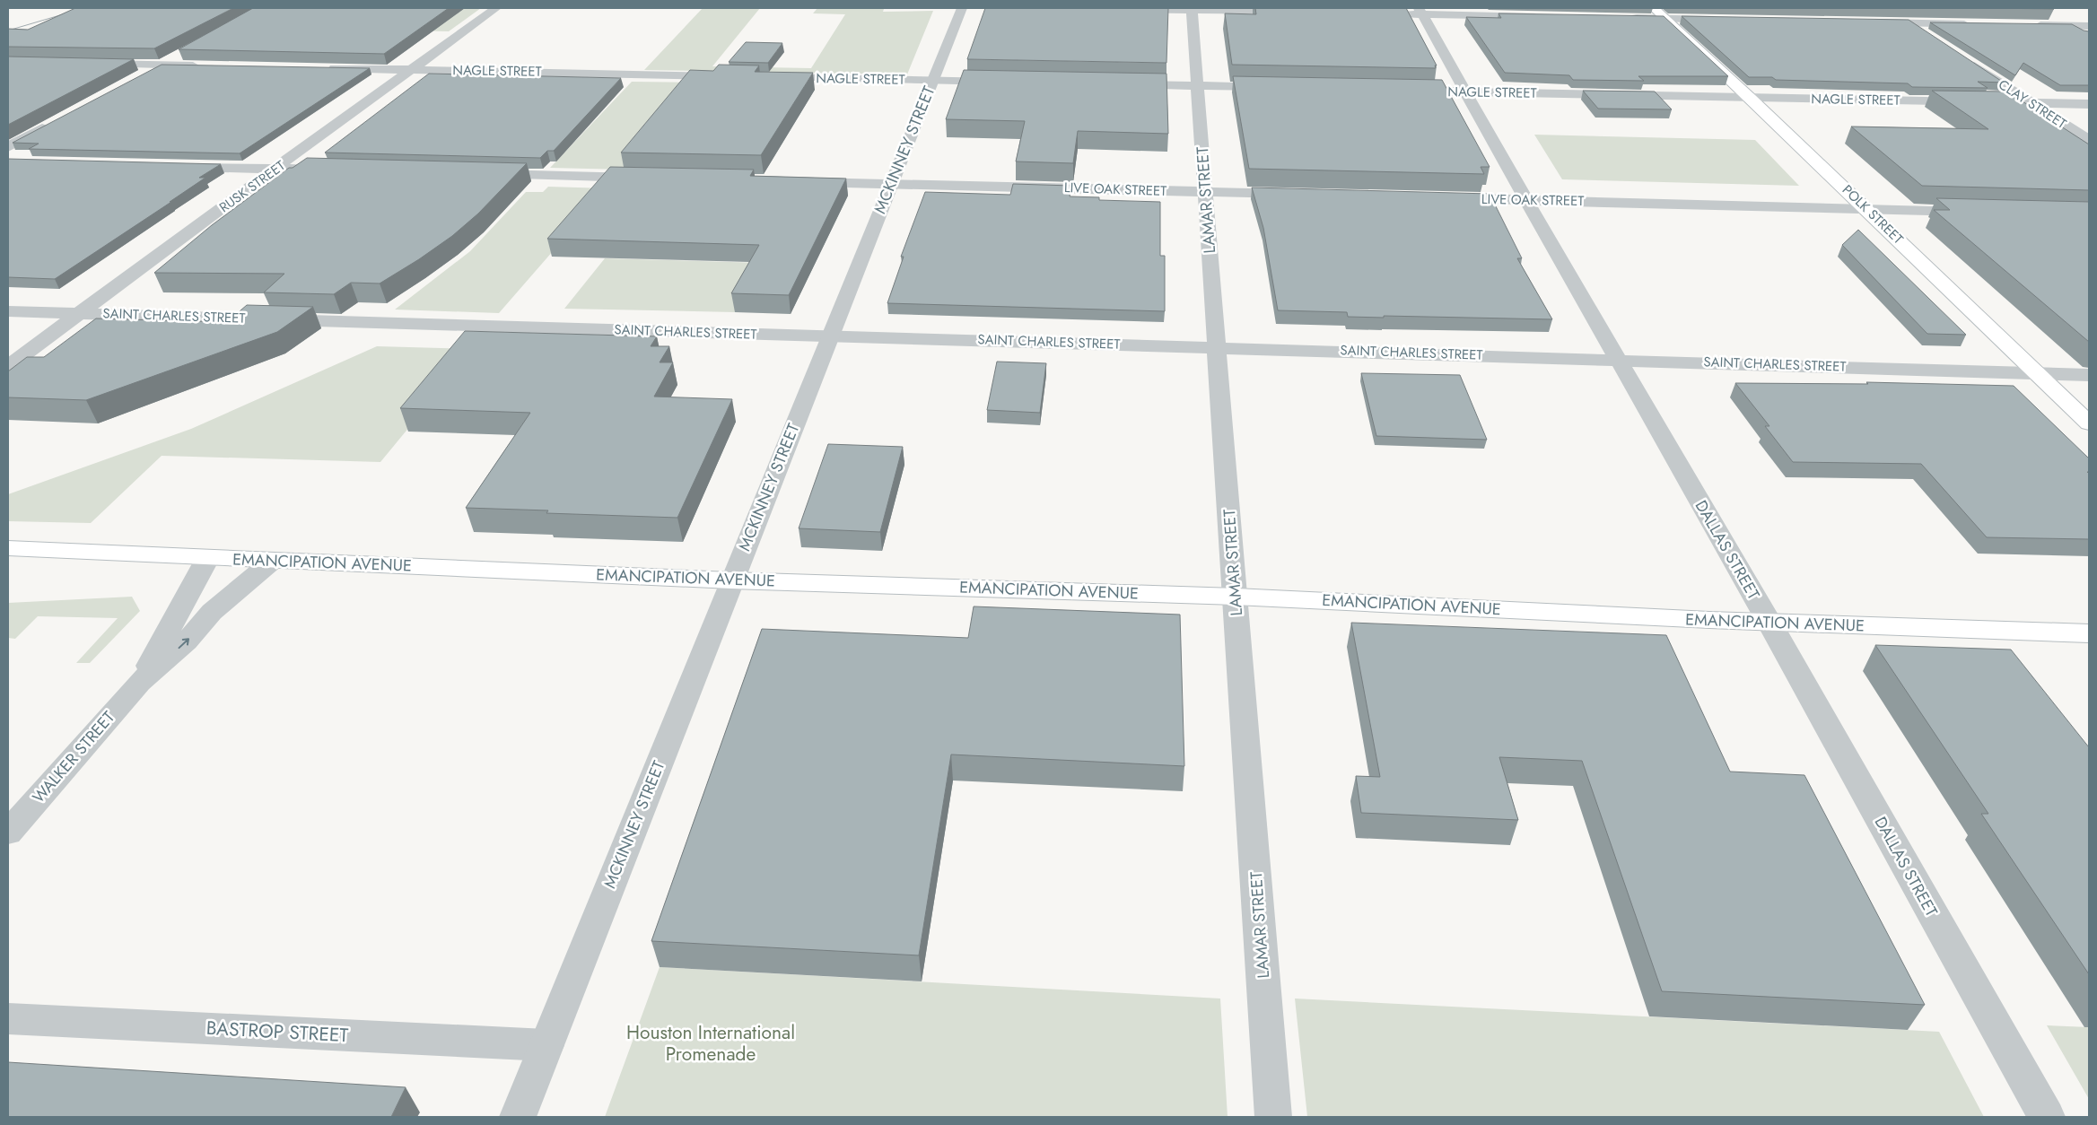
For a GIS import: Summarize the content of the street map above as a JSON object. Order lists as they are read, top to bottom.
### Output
{
  "streets": {
    "main road": ["POLK STREET", "EMANCIPATION AVENUE"],
    "street": [
      "NAGLE STREET",
      "CLAY STREET",
      "MCKINNEY STREET",
      "RUSK STREET",
      "LIVE OAK STREET",
      "LAMAR STREET",
      "SAINT CHARLES STREET",
      "DALLAS STREET",
      "WALKER STREET",
      "BASTROP STREET"
    ]
  },
  "crossings": [
    ["NAGLE STREET", "CLAY STREET"],
    ["NAGLE STREET", "MCKINNEY STREET"],
    ["NAGLE STREET", "RUSK STREET"],
    ["NAGLE STREET", "POLK STREET"],
    ["NAGLE STREET", "DALLAS STREET"],
    ["MCKINNEY STREET", "LIVE OAK STREET"],
    ["MCKINNEY STREET", "SAINT CHARLES STREET"],
    ["MCKINNEY STREET", "EMANCIPATION AVENUE"],
    ["MCKINNEY STREET", "BASTROP STREET"],
    ["RUSK STREET", "SAINT CHARLES STREET"],
    ["LIVE OAK STREET", "LAMAR STREET"],
    ["LIVE OAK STREET", "POLK STREET"],
    ["LIVE OAK STREET", "DALLAS STREET"],
    ["LAMAR STREET", "SAINT CHARLES STREET"],
    ["LAMAR STREET", "EMANCIPATION AVENUE"],
    ["POLK STREET", "SAINT CHARLES STREET"],
    ["SAINT CHARLES STREET", "DALLAS STREET"],
    ["DALLAS STREET", "EMANCIPATION AVENUE"],
    ["EMANCIPATION AVENUE", "WALKER STREET"]
  ],
  "parks": ["Houston International Promenade"]
}
